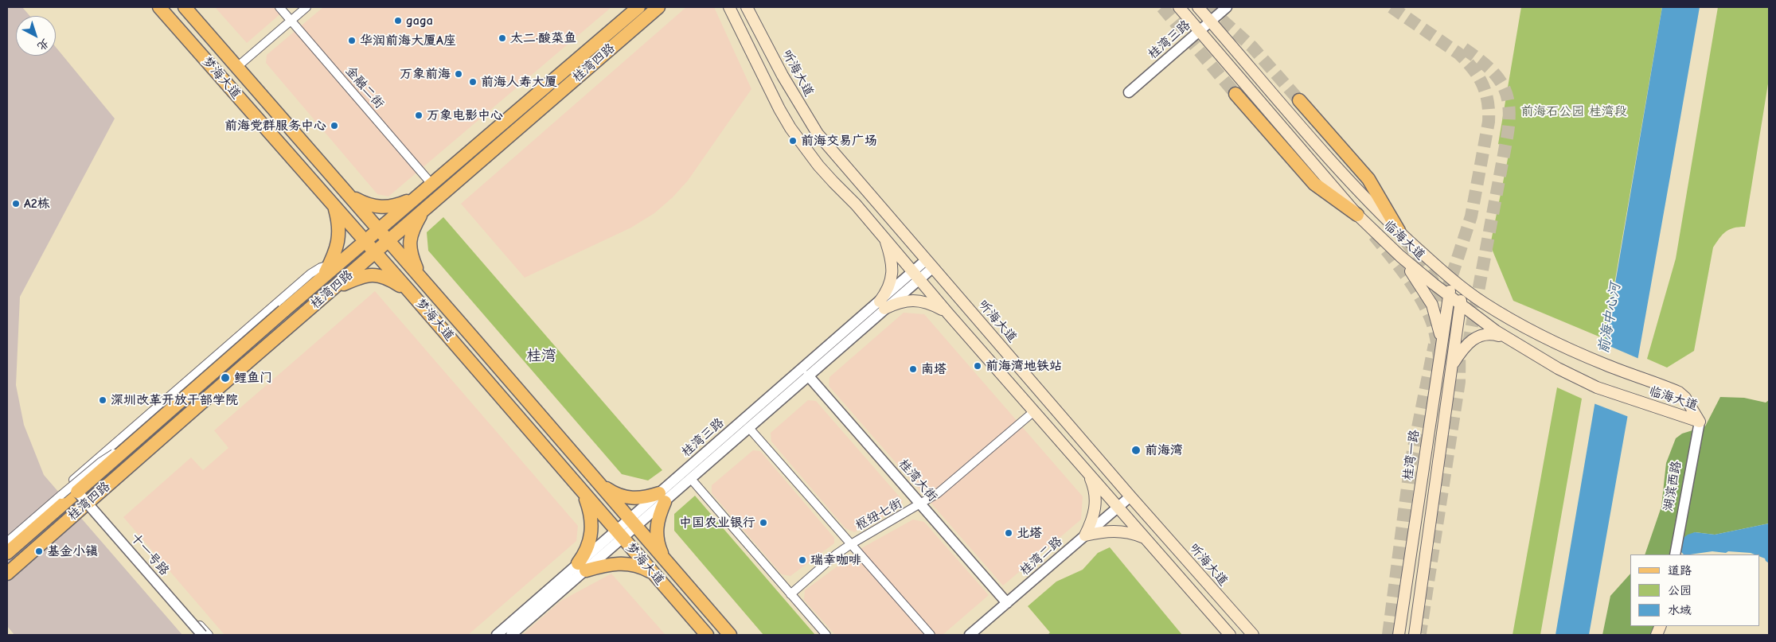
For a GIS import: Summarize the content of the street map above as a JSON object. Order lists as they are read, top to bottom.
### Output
{
  "streets": {
    "main road": [
      "桂湾四路",
      "听海大道",
      "梦海大道",
      "临海大道",
      "桂湾一路"
    ],
    "street": [
      "桂湾三路",
      "金融二街",
      "桂湾大街",
      "湖滨西路",
      "枢纽七街",
      "十一号路",
      "桂湾二路"
    ]
  },
  "crossings": [
    ["桂湾三路", "听海大道"],
    ["桂湾三路", "梦海大道"],
    ["桂湾三路", "临海大道"],
    ["桂湾三路", "桂湾大街"],
    ["桂湾四路", "梦海大道"],
    ["桂湾四路", "金融二街"],
    ["桂湾四路", "十一号路"],
    ["听海大道", "桂湾二路"],
    ["临海大道", "桂湾一路"],
    ["临海大道", "湖滨西路"],
    ["桂湾大街", "枢纽七街"],
    ["桂湾大街", "桂湾二路"]
  ],
  "districts": ["桂湾"],
  "water": ["前海中心河"],
  "parks": ["前海石公园 桂湾段"],
  "places": [
    "gaga",
    "太二·酸菜鱼",
    "华润前海大厦A座",
    "万象前海",
    "前海人寿大厦",
    "万象电影中心",
    "前海党群服务中心",
    "前海交易广场",
    "A2栋",
    "前海湾地铁站",
    "南塔",
    "鲤鱼门",
    "深圳改革开放干部学院",
    "前海湾",
    "中国农业银行",
    "北塔",
    "基金小镇",
    "瑞幸咖啡"
  ],
  "legend": ["道路", "公园", "水域"],
  "north": "bottom right"
}
